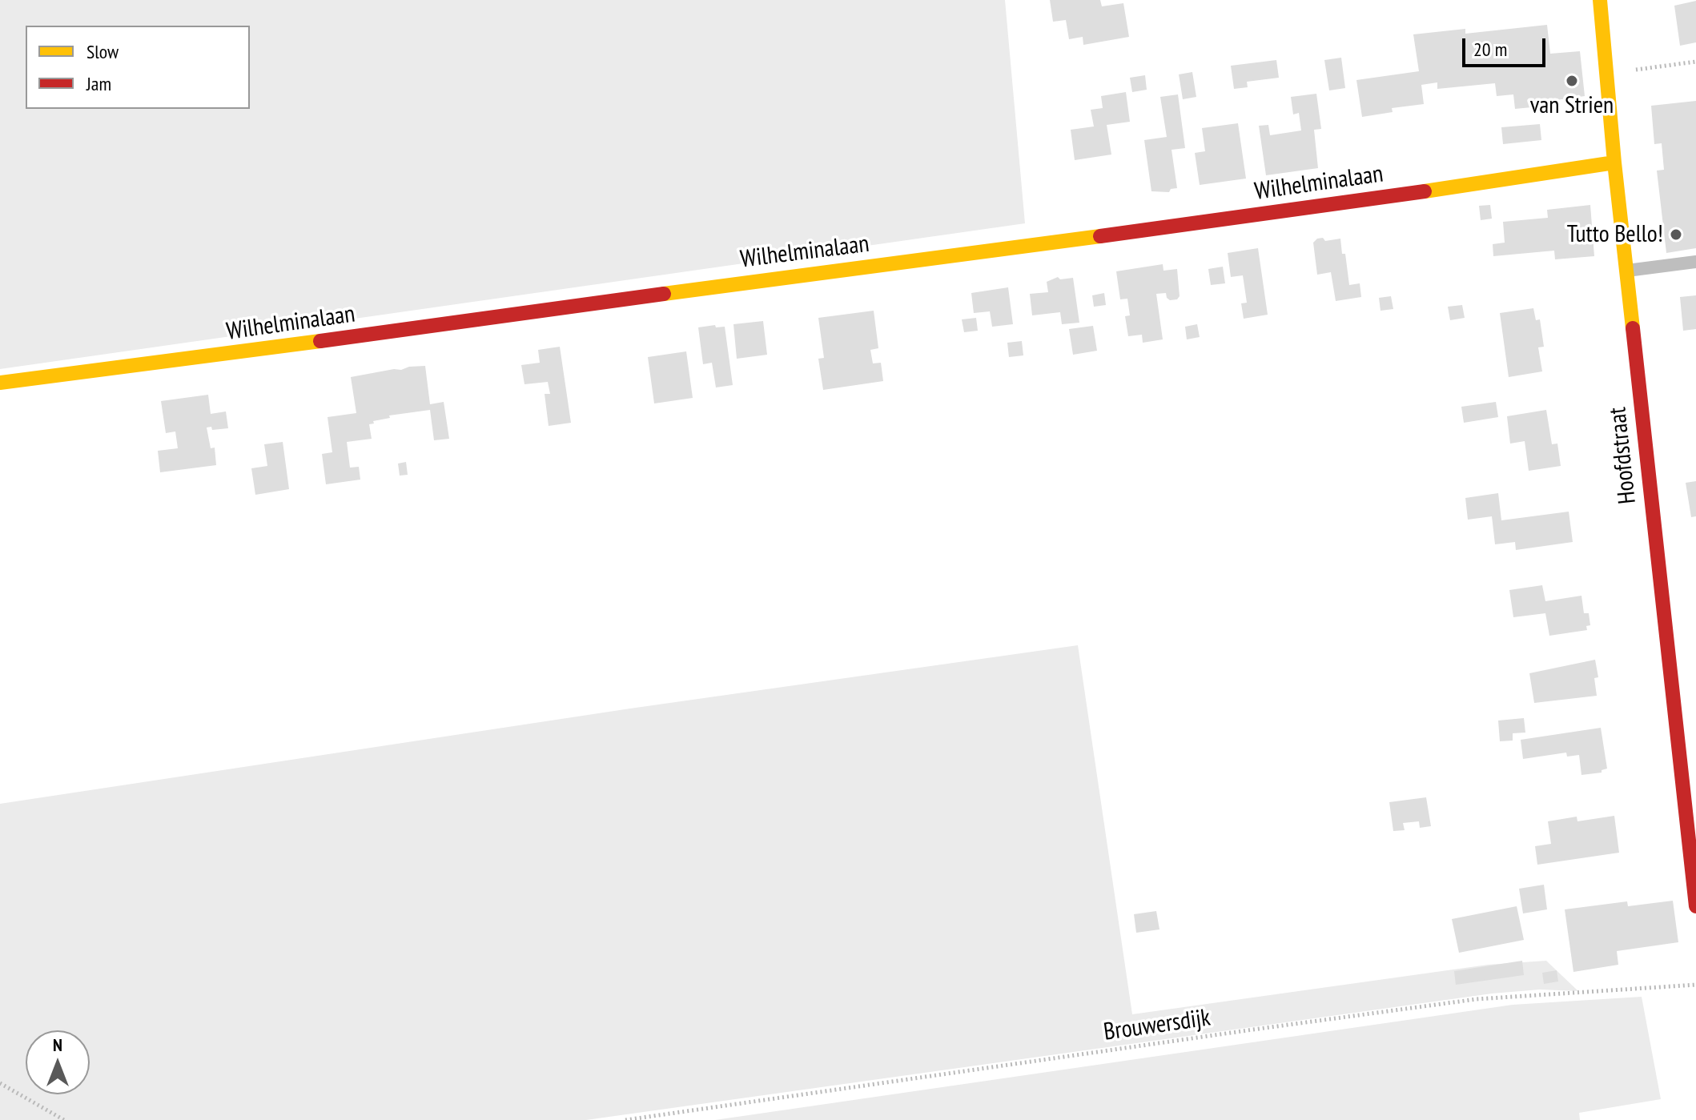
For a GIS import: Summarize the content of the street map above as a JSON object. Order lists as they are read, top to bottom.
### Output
{
  "streets": {
    "street": ["Wilhelminalaan", "Hoofdstraat"],
    "path": ["Brouwersdijk"]
  },
  "crossings": [
    ["Wilhelminalaan", "Hoofdstraat"]
  ],
  "places": ["van Strien", "Tutto Bello!"],
  "legend": ["Slow", "Jam"],
  "scale_bar": "20 m",
  "north": "top"
}
